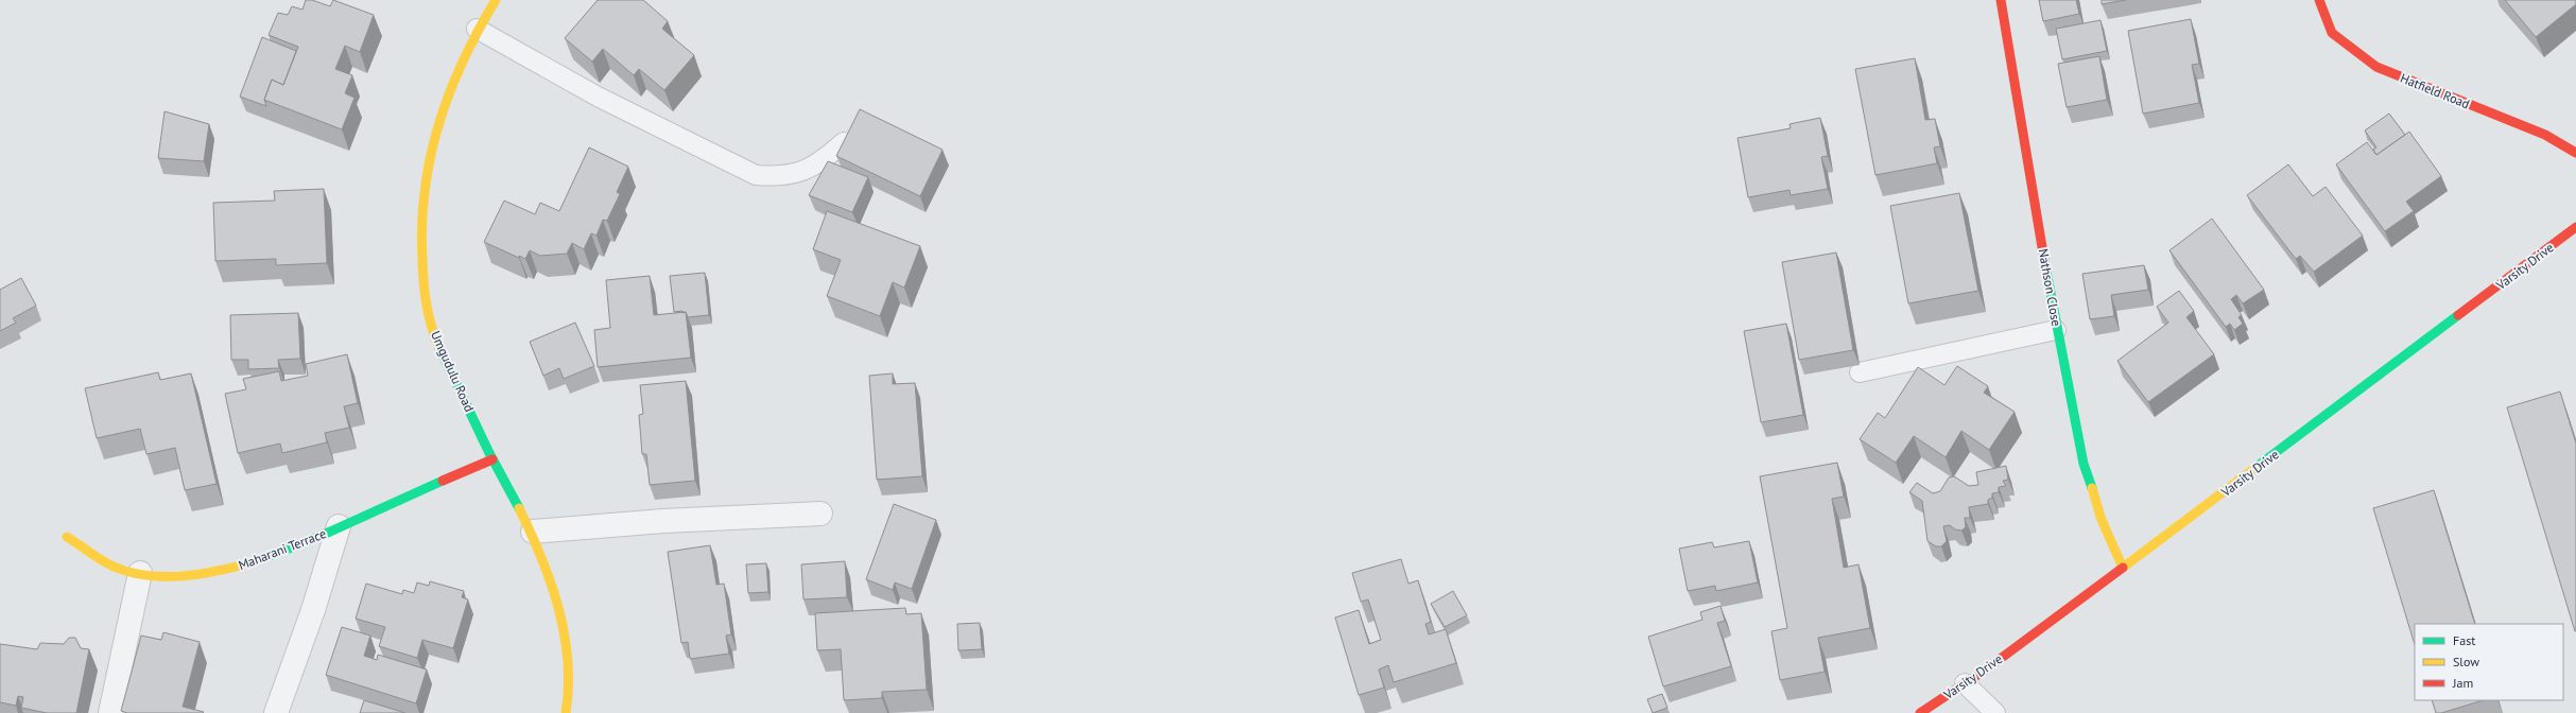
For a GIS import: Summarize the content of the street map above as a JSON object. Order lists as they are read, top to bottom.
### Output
{
  "streets": {
    "street": [
      "Hatfield Road",
      "Varsity Drive",
      "Nathson Close",
      "Umgudulu Road",
      "Maharani Terrace"
    ]
  },
  "crossings": [
    ["Varsity Drive", "Nathson Close"],
    ["Umgudulu Road", "Maharani Terrace"]
  ],
  "legend": ["Fast", "Slow", "Jam"]
}
